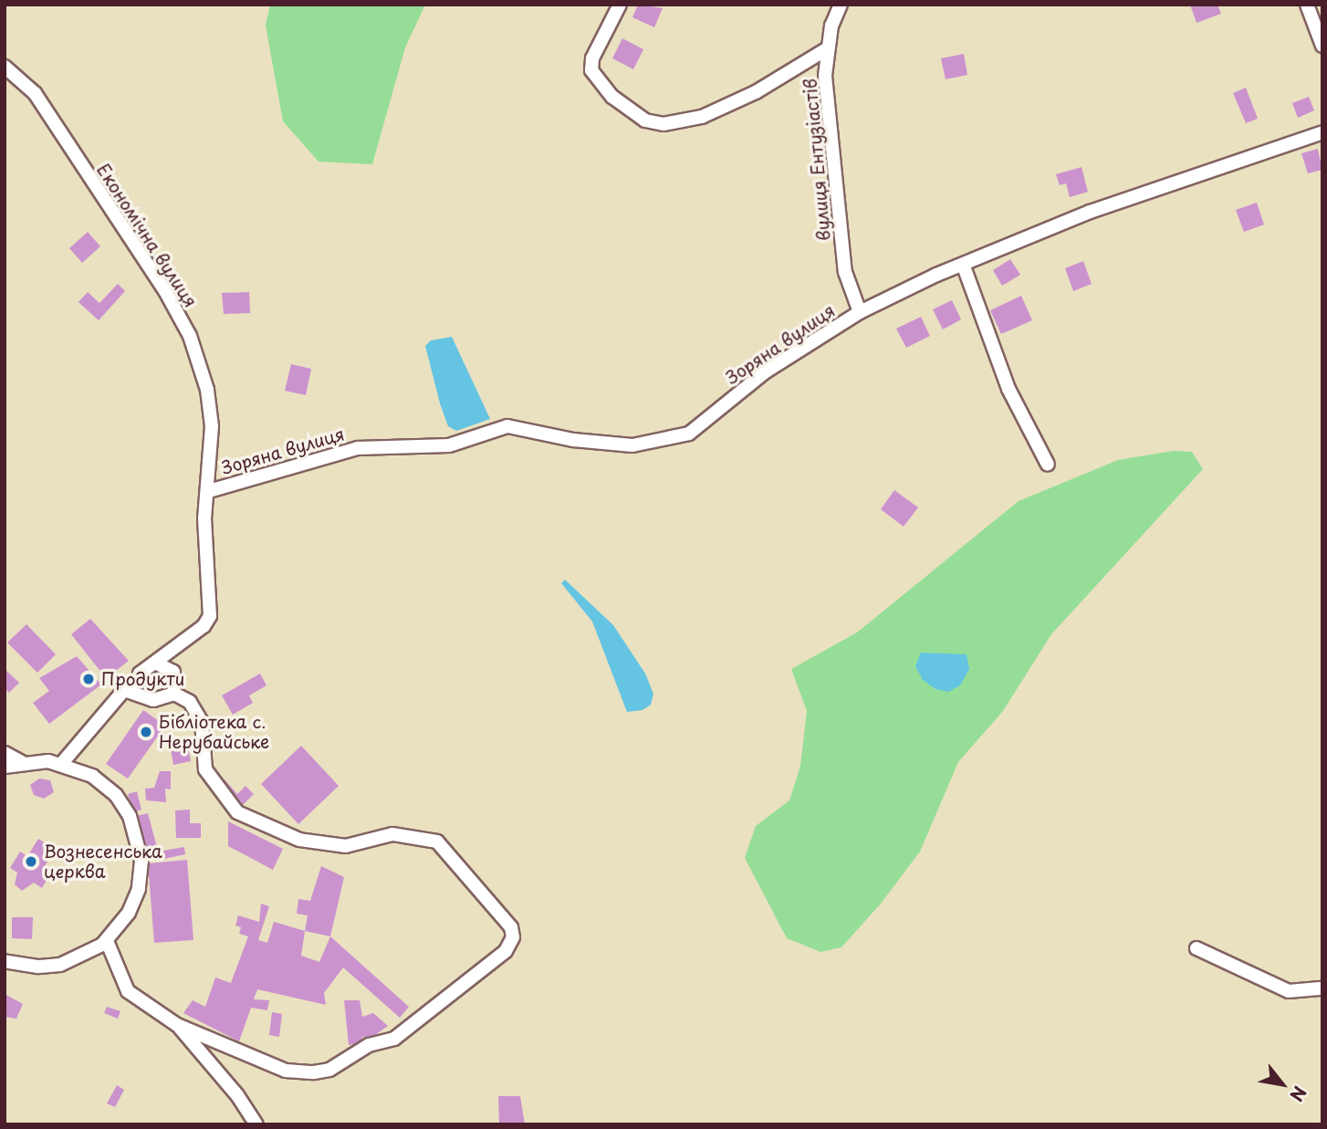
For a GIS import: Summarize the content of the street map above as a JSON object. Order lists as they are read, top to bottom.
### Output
{
  "streets": {
    "street": ["вулиця Ентузіастів", "Економічна вулиця", "Зоряна вулиця"]
  },
  "crossings": [
    ["вулиця Ентузіастів", "Зоряна вулиця"],
    ["Економічна вулиця", "Зоряна вулиця"]
  ],
  "places": ["Продукти", "Бібліотека с. Нерубайське", "Вознесенська церква"],
  "north": "bottom right"
}
